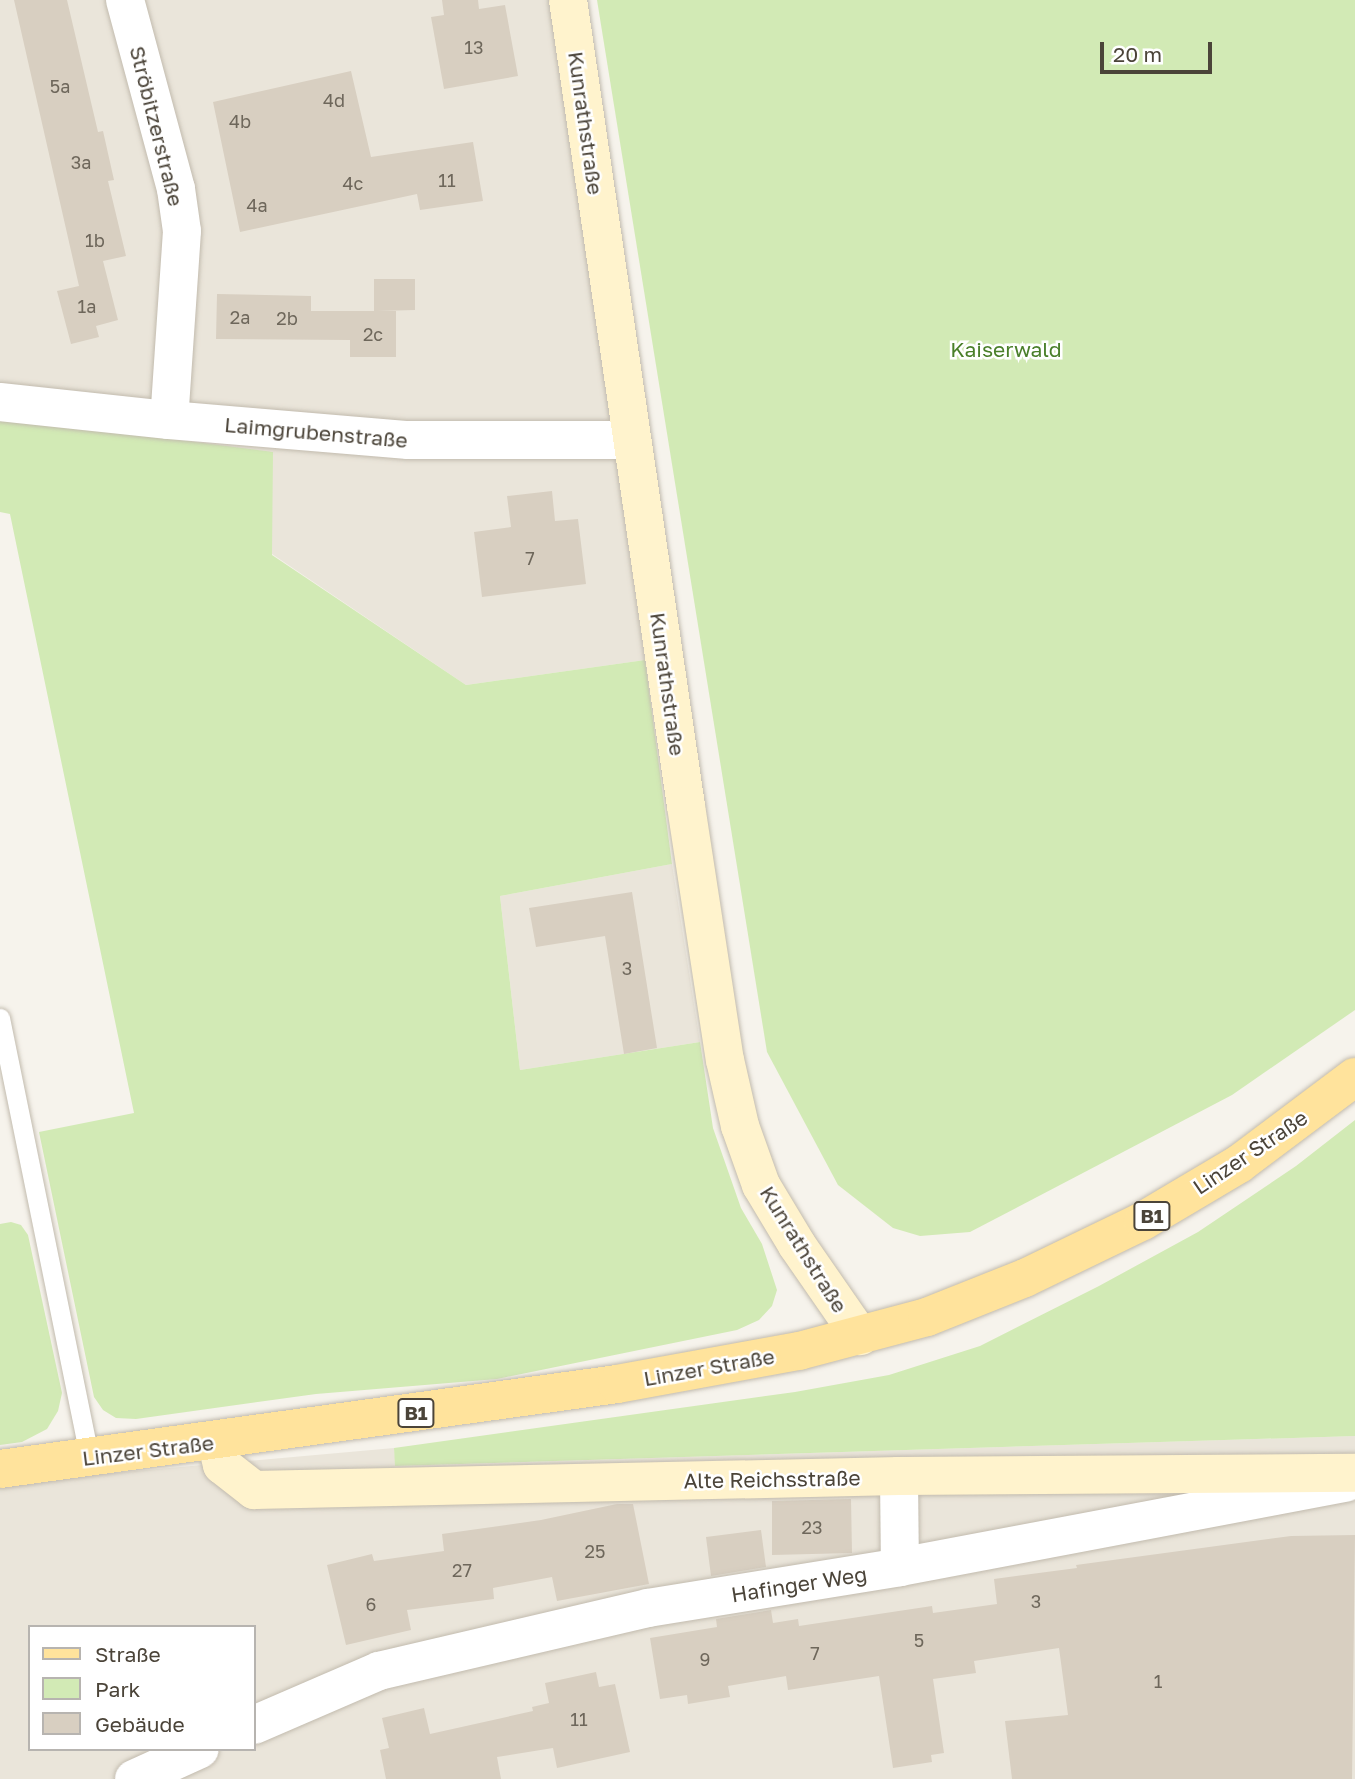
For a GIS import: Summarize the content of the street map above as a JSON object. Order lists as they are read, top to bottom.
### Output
{
  "streets": {
    "main road": ["Linzer Straße", "B1"],
    "street": [
      "Kunrathstraße",
      "Ströbitzerstraße",
      "Laimgrubenstraße",
      "Alte Reichsstraße",
      "Hafinger Weg"
    ]
  },
  "crossings": [
    ["Kunrathstraße", "Laimgrubenstraße"],
    ["Kunrathstraße", "Linzer Straße"],
    ["Ströbitzerstraße", "Laimgrubenstraße"],
    ["Linzer Straße", "Alte Reichsstraße"]
  ],
  "parks": ["Kaiserwald"],
  "house_numbers": [
    "13",
    "5a",
    "4d",
    "4b",
    "3a",
    "11",
    "4c",
    "4a",
    "1b",
    "1a",
    "2a",
    "2b",
    "2c",
    "7",
    "3",
    "23",
    "25",
    "27",
    "3",
    "6",
    "5",
    "7",
    "9",
    "1",
    "11"
  ],
  "legend": ["Straße", "Park", "Gebäude"],
  "scale_bar": "20 m"
}
